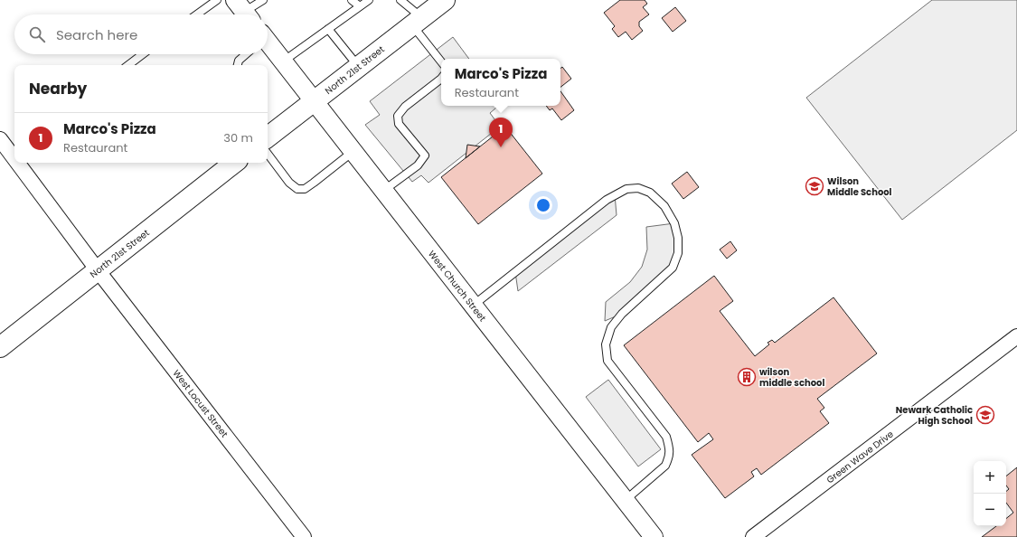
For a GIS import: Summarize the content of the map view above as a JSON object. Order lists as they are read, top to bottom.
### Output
{
  "streets": {
    "main road": ["North 21st Street"],
    "street": ["West Church Street", "West Locust Street", "Green Wave Drive"]
  },
  "crossings": [
    ["North 21st Street", "West Church Street"],
    ["North 21st Street", "West Locust Street"]
  ],
  "places": {
    "school or university": ["Wilson Middle School", "Newark Catholic High School"],
    "building": ["wilson middle school"]
  },
  "page": {
    "search": "Search here",
    "popup": ["Marco's Pizza", "Restaurant"],
    "heading": "Nearby",
    "list": [
      {
        "mark": "1",
        "name": "Marco's Pizza",
        "note": "Restaurant",
        "value": "30 m"
      }
    ],
    "pins": "1",
    "map_buttons": ["+", "−"]
  }
}
